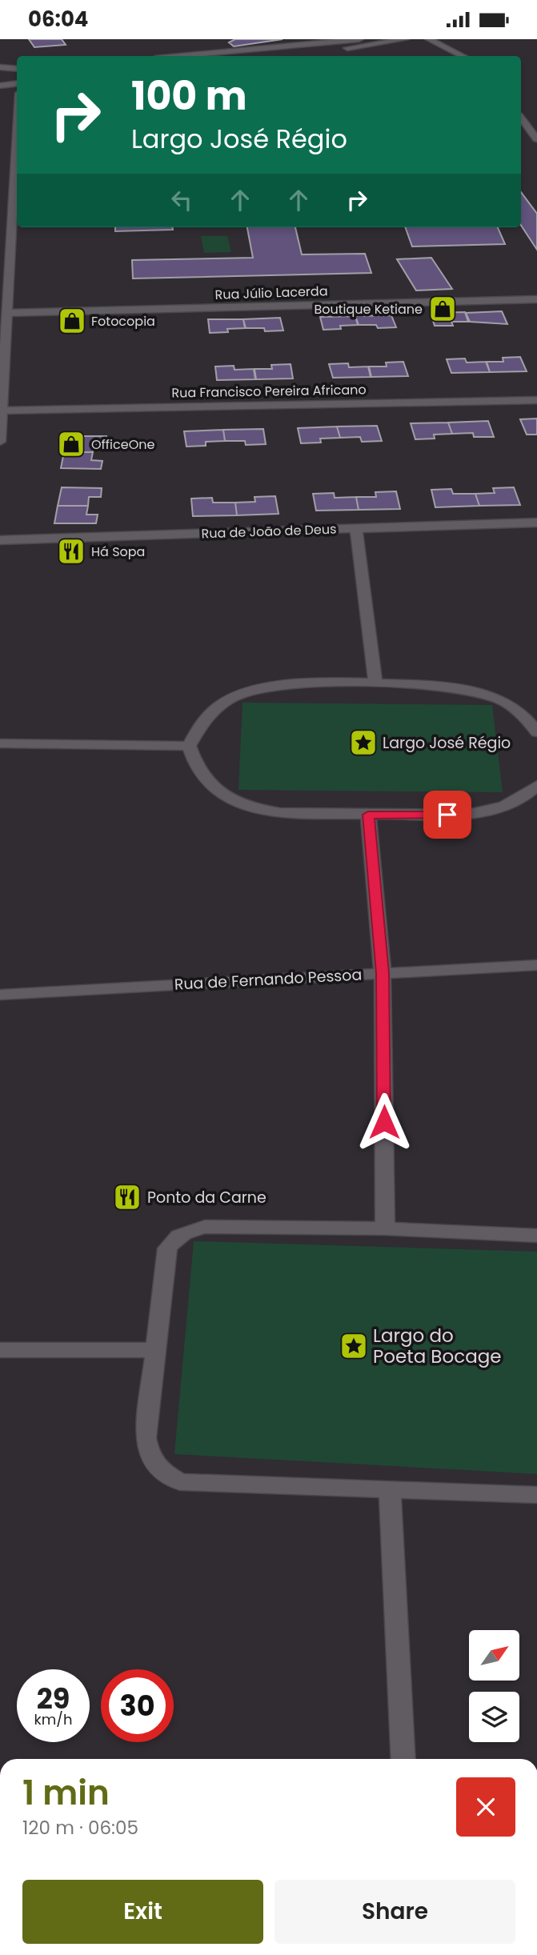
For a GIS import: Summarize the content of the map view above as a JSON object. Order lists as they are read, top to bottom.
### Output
{
  "streets": {
    "street": [
      "Rua Júlio Lacerda",
      "Rua Francisco Pereira Africano",
      "Rua de João de Deus",
      "Rua de Fernando Pessoa"
    ]
  },
  "places": {
    "shop": ["Boutique Ketiane", "Fotocopia", "OfficeOne"],
    "restaurant": ["Há Sopa", "Ponto da Carne"],
    "place": ["Largo José Régio", "Largo do Poeta Bocage"]
  },
  "north": "top right",
  "page": {
    "status": "06:04",
    "turn": ["100 m", "Largo José Régio"],
    "speed": "29 km/h",
    "limit": "30",
    "heading": ["1 min", "120 m · 06:05"],
    "buttons": ["Exit", "Share"]
  }
}
